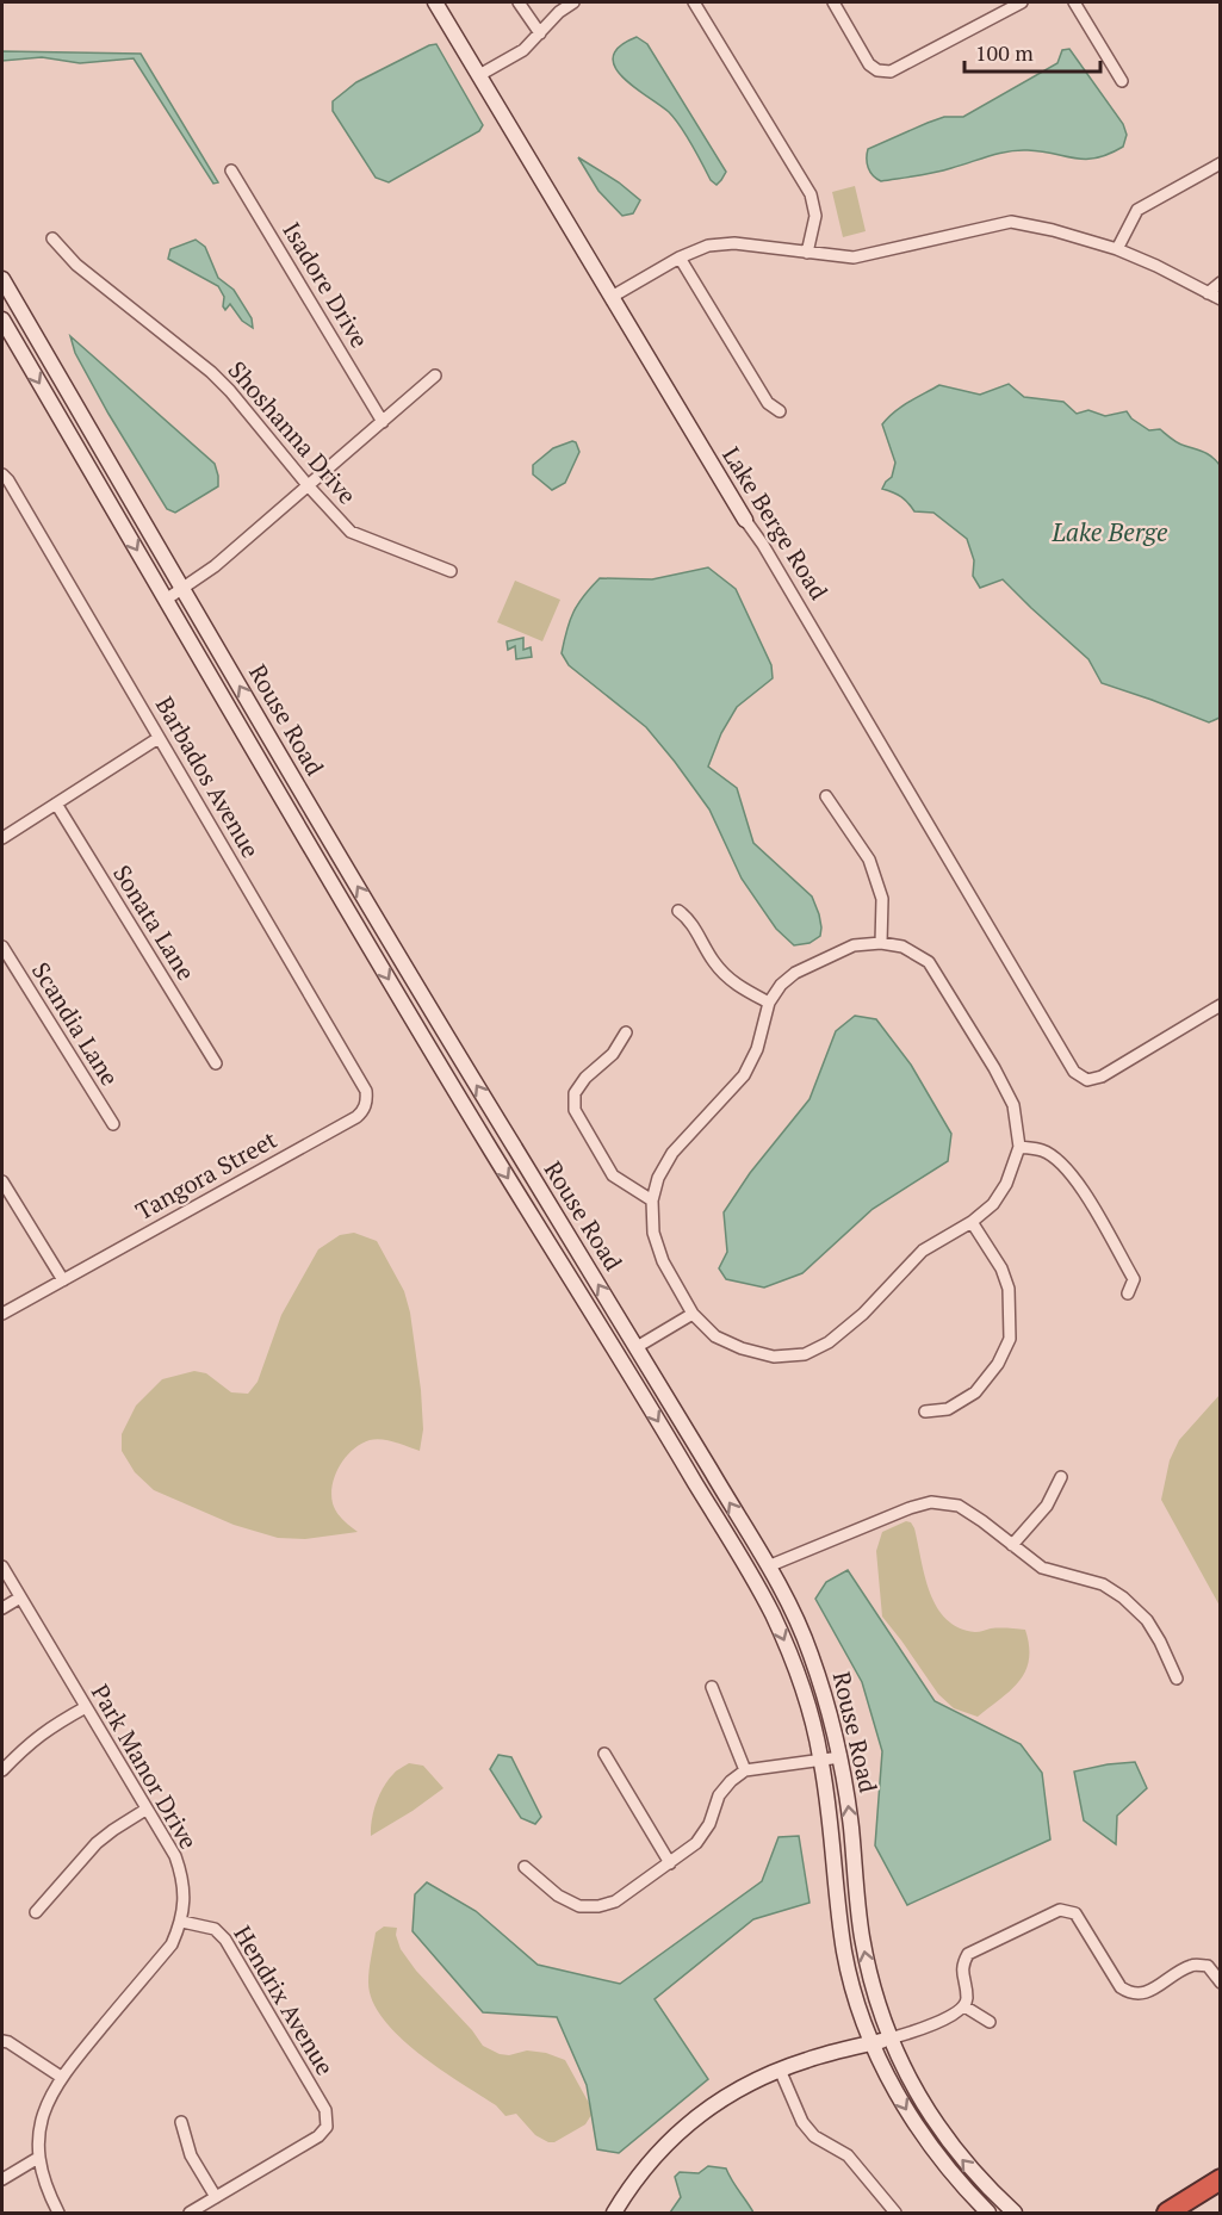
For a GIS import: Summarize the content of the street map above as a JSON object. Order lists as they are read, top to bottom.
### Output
{
  "streets": {
    "street": [
      "Isadore Drive",
      "Shoshanna Drive",
      "Lake Berge Road",
      "Rouse Road",
      "Barbados Avenue",
      "Sonata Lane",
      "Scandia Lane",
      "Tangora Street",
      "Park Manor Drive",
      "Hendrix Avenue"
    ]
  },
  "crossings": [
    ["Barbados Avenue", "Tangora Street"],
    ["Park Manor Drive", "Hendrix Avenue"]
  ],
  "water": ["Lake Berge"],
  "scale_bar": "100 m"
}
